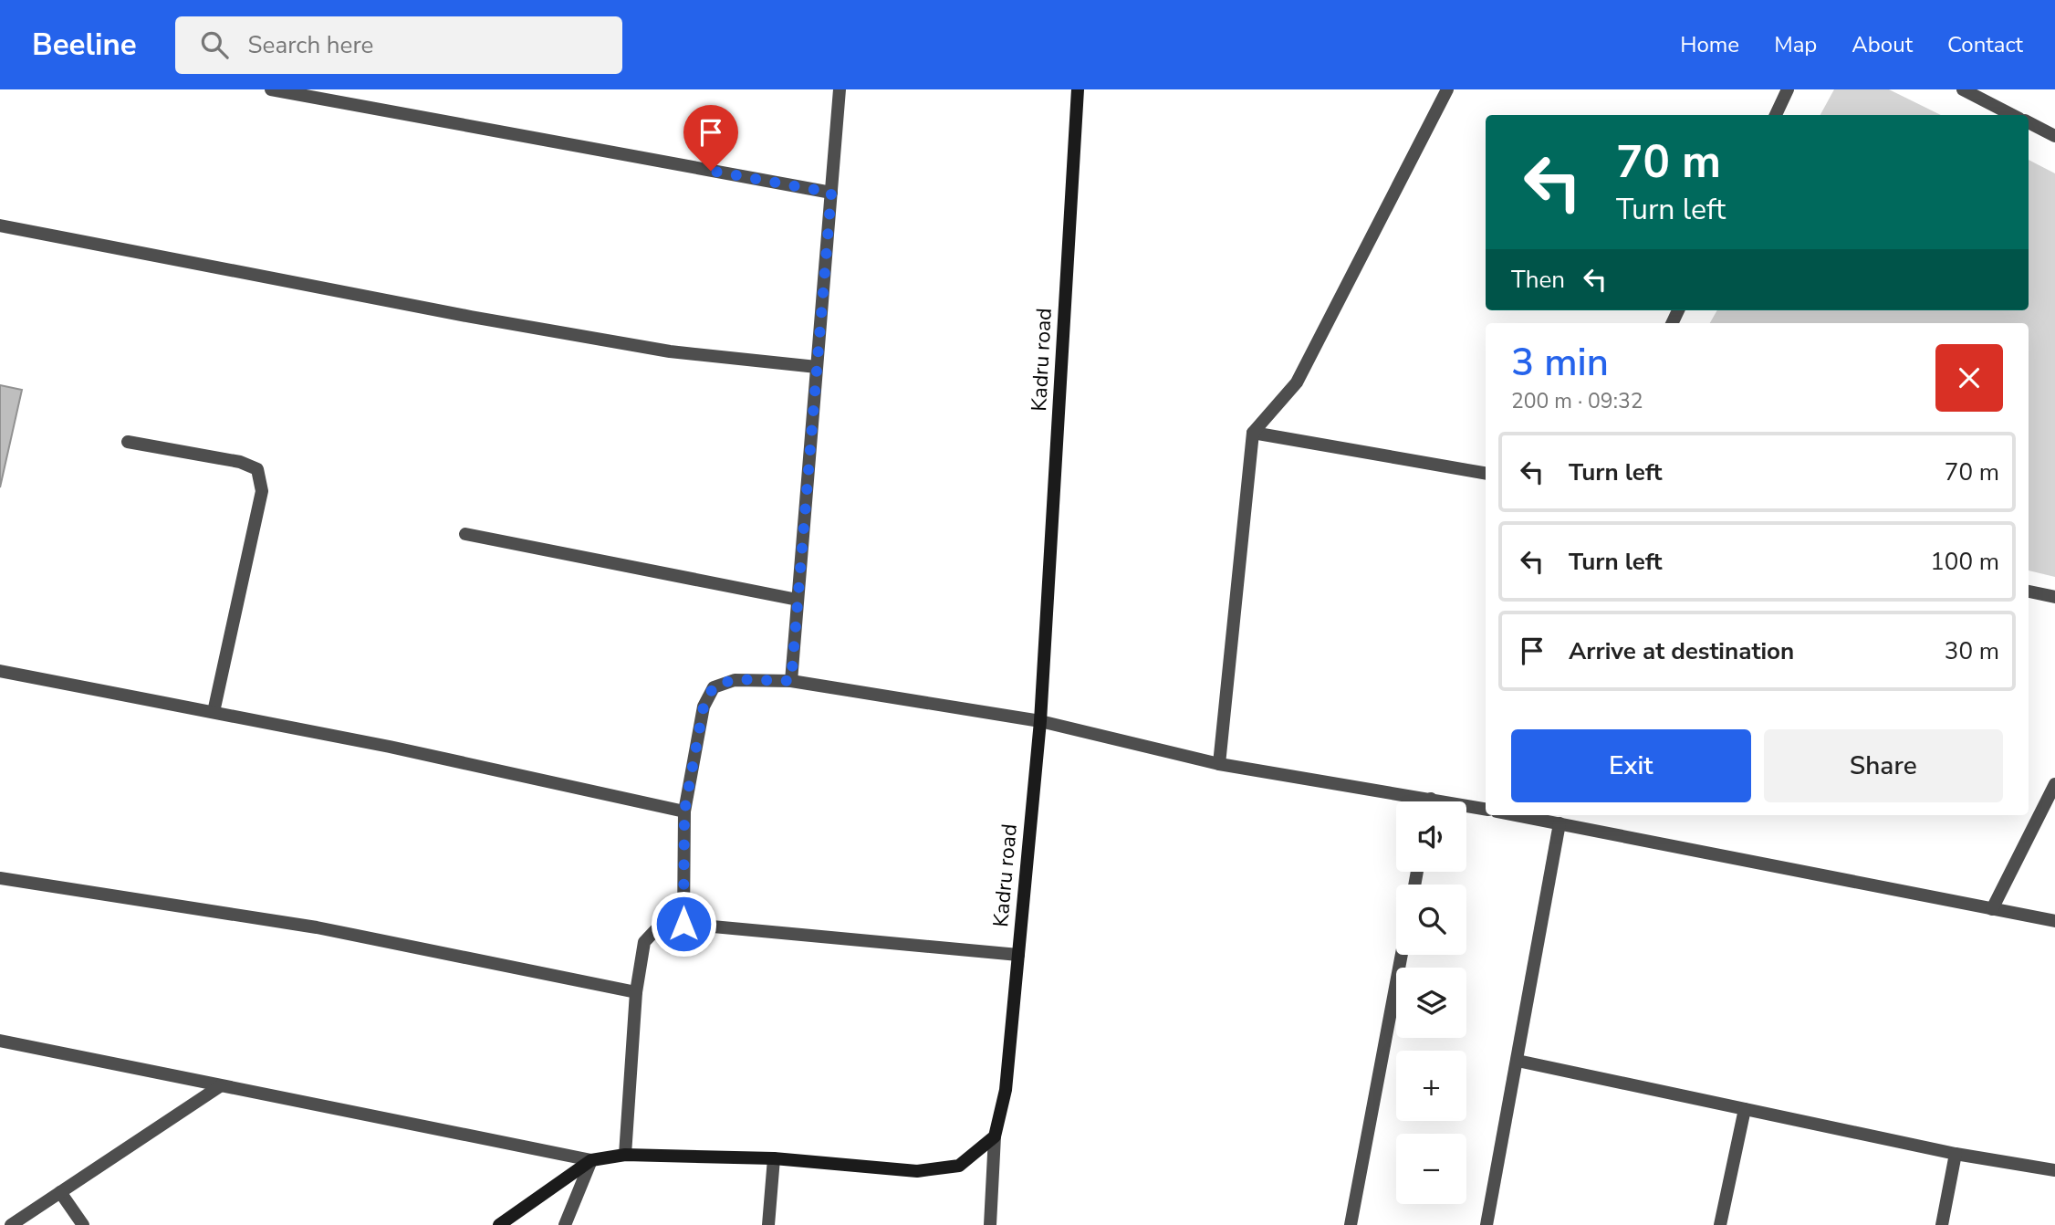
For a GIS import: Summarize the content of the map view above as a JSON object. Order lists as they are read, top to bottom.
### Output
{
  "streets": {
    "main road": ["Kadru road"]
  },
  "page": {
    "header": "Beeline",
    "search": "Search here",
    "nav": [
      "Home",
      "Map",
      "About",
      "Contact"
    ],
    "turn": ["70 m", "Turn left"],
    "then": "Then",
    "heading": ["3 min", "200 m · 09:32"],
    "list": [
      {
        "name": "Turn left",
        "value": "70 m"
      },
      {
        "name": "Turn left",
        "value": "100 m"
      },
      {
        "name": "Arrive at destination",
        "value": "30 m"
      }
    ],
    "buttons": ["Exit", "Share"],
    "map_buttons": ["+", "−"]
  }
}
